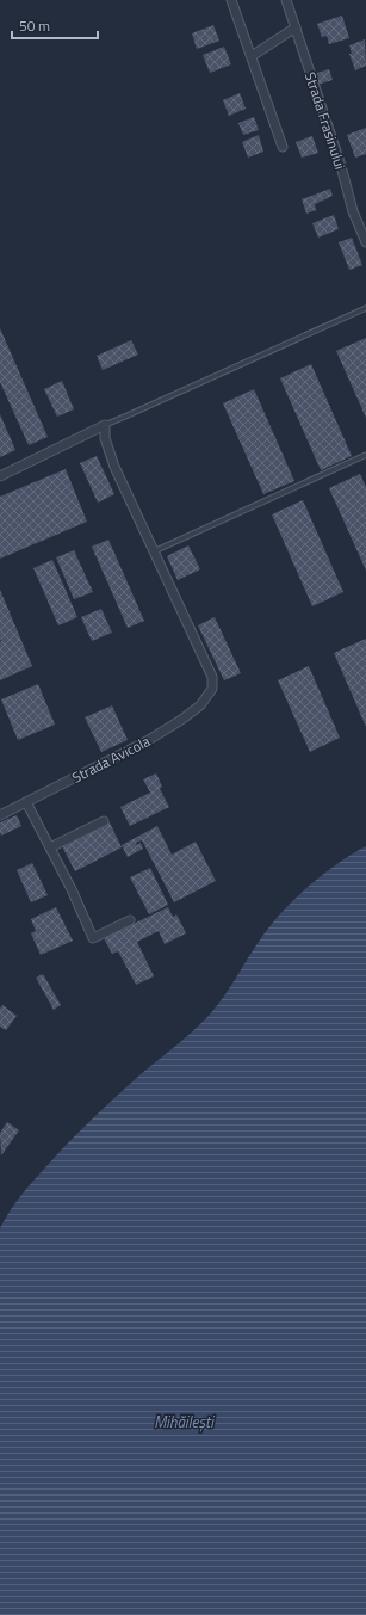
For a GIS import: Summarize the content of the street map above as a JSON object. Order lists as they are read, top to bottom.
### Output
{
  "streets": {
    "street": ["Strada Frasinului", "Strada Avicola"]
  },
  "water": ["Mihăilești"],
  "scale_bar": "50 m"
}
